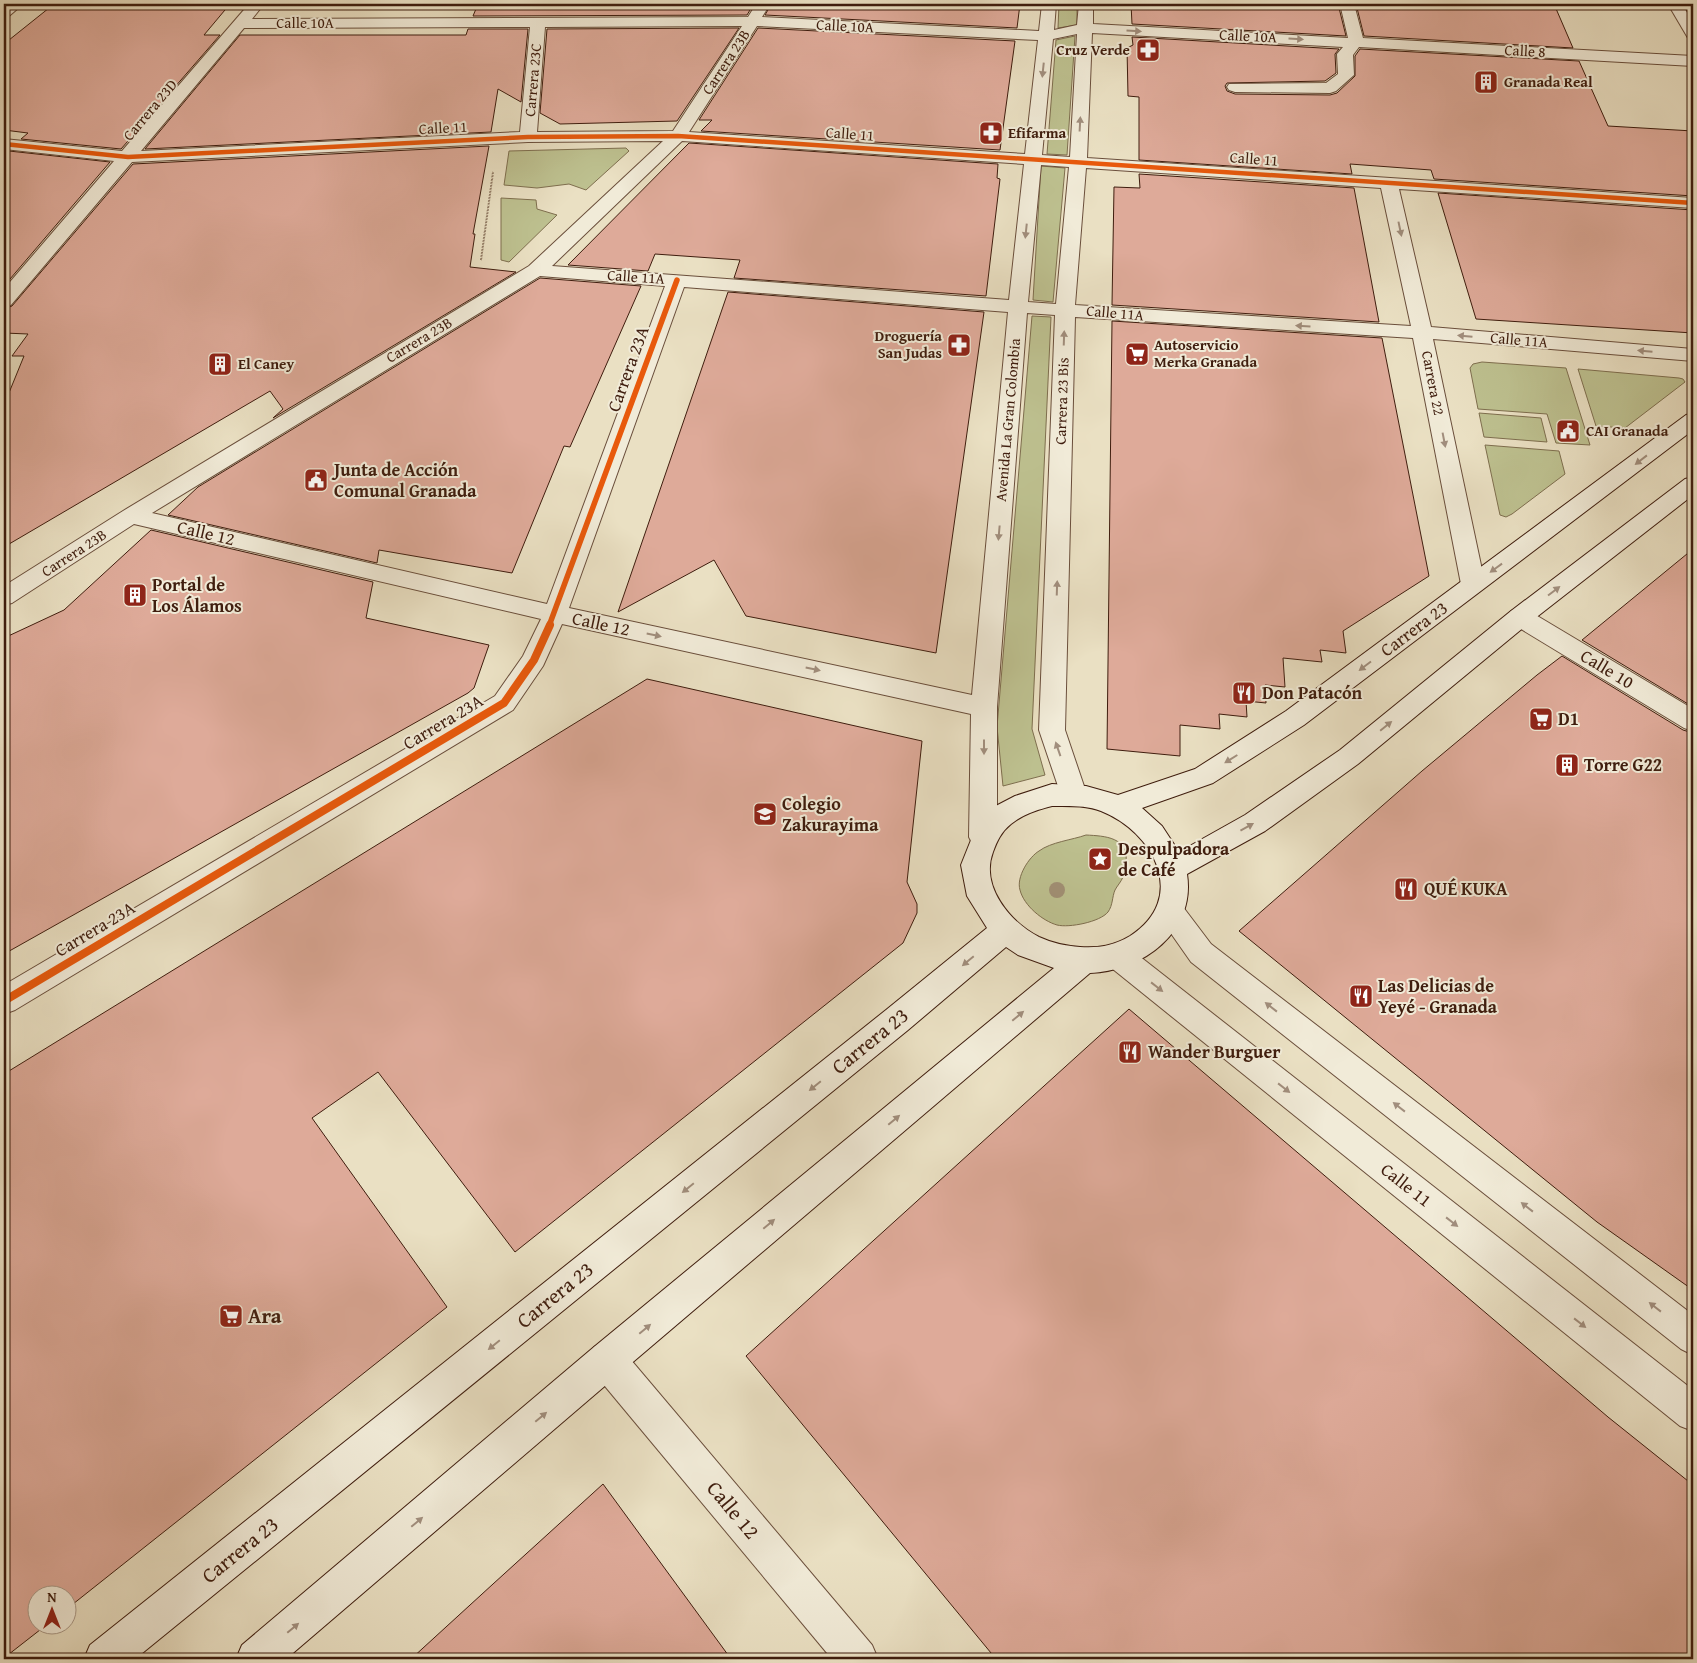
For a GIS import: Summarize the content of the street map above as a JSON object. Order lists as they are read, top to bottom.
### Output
{
  "streets": {
    "street": [
      "Calle 10A",
      "Calle 8",
      "Carrera 23B",
      "Carrera 23C",
      "Carrera 23D",
      "Calle 11",
      "Calle 11A",
      "Carrera 23A",
      "Carrera 22",
      "Carrera 23 Bis",
      "Avenida La Gran Colombia",
      "Calle 12",
      "Carrera 23",
      "Calle 10"
    ]
  },
  "crossings": [
    ["Calle 10A", "Calle 8"],
    ["Calle 10A", "Carrera 23B"],
    ["Calle 10A", "Carrera 23C"],
    ["Calle 10A", "Carrera 23D"],
    ["Calle 10A", "Carrera 23 Bis"],
    ["Calle 10A", "Avenida La Gran Colombia"],
    ["Carrera 23B", "Calle 11"],
    ["Carrera 23B", "Calle 11A"],
    ["Carrera 23B", "Calle 12"],
    ["Carrera 23C", "Calle 11"],
    ["Carrera 23D", "Calle 11"],
    ["Calle 11", "Carrera 22"],
    ["Calle 11", "Carrera 23 Bis"],
    ["Calle 11", "Avenida La Gran Colombia"],
    ["Calle 11A", "Carrera 23A"],
    ["Calle 11A", "Carrera 22"],
    ["Calle 11A", "Carrera 23 Bis"],
    ["Calle 11A", "Avenida La Gran Colombia"],
    ["Carrera 23A", "Calle 12"],
    ["Carrera 22", "Carrera 23"],
    ["Avenida La Gran Colombia", "Calle 12"]
  ],
  "one_way": [
    "Calle 11A",
    "Carrera 22",
    "Carrera 23 Bis",
    "Avenida La Gran Colombia"
  ],
  "places": {
    "pharmacy": ["Cruz Verde", "Efifarma", "Droguería San Judas"],
    "building": [
      "Granada Real",
      "El Caney",
      "Portal de Los Álamos",
      "Torre G22"
    ],
    "supermarket": ["Autoservicio Merka Granada", "D1", "Ara"],
    "public building": ["CAI Granada", "Junta de Acción Comunal Granada"],
    "restaurant": [
      "Don Patacón",
      "QUÉ KUKA",
      "Las Delicias de Yeyé - Granada",
      "Wander Burguer"
    ],
    "school or university": ["Colegio Zakurayima"],
    "place": ["Despulpadora de Café"]
  },
  "north": "top"
}
